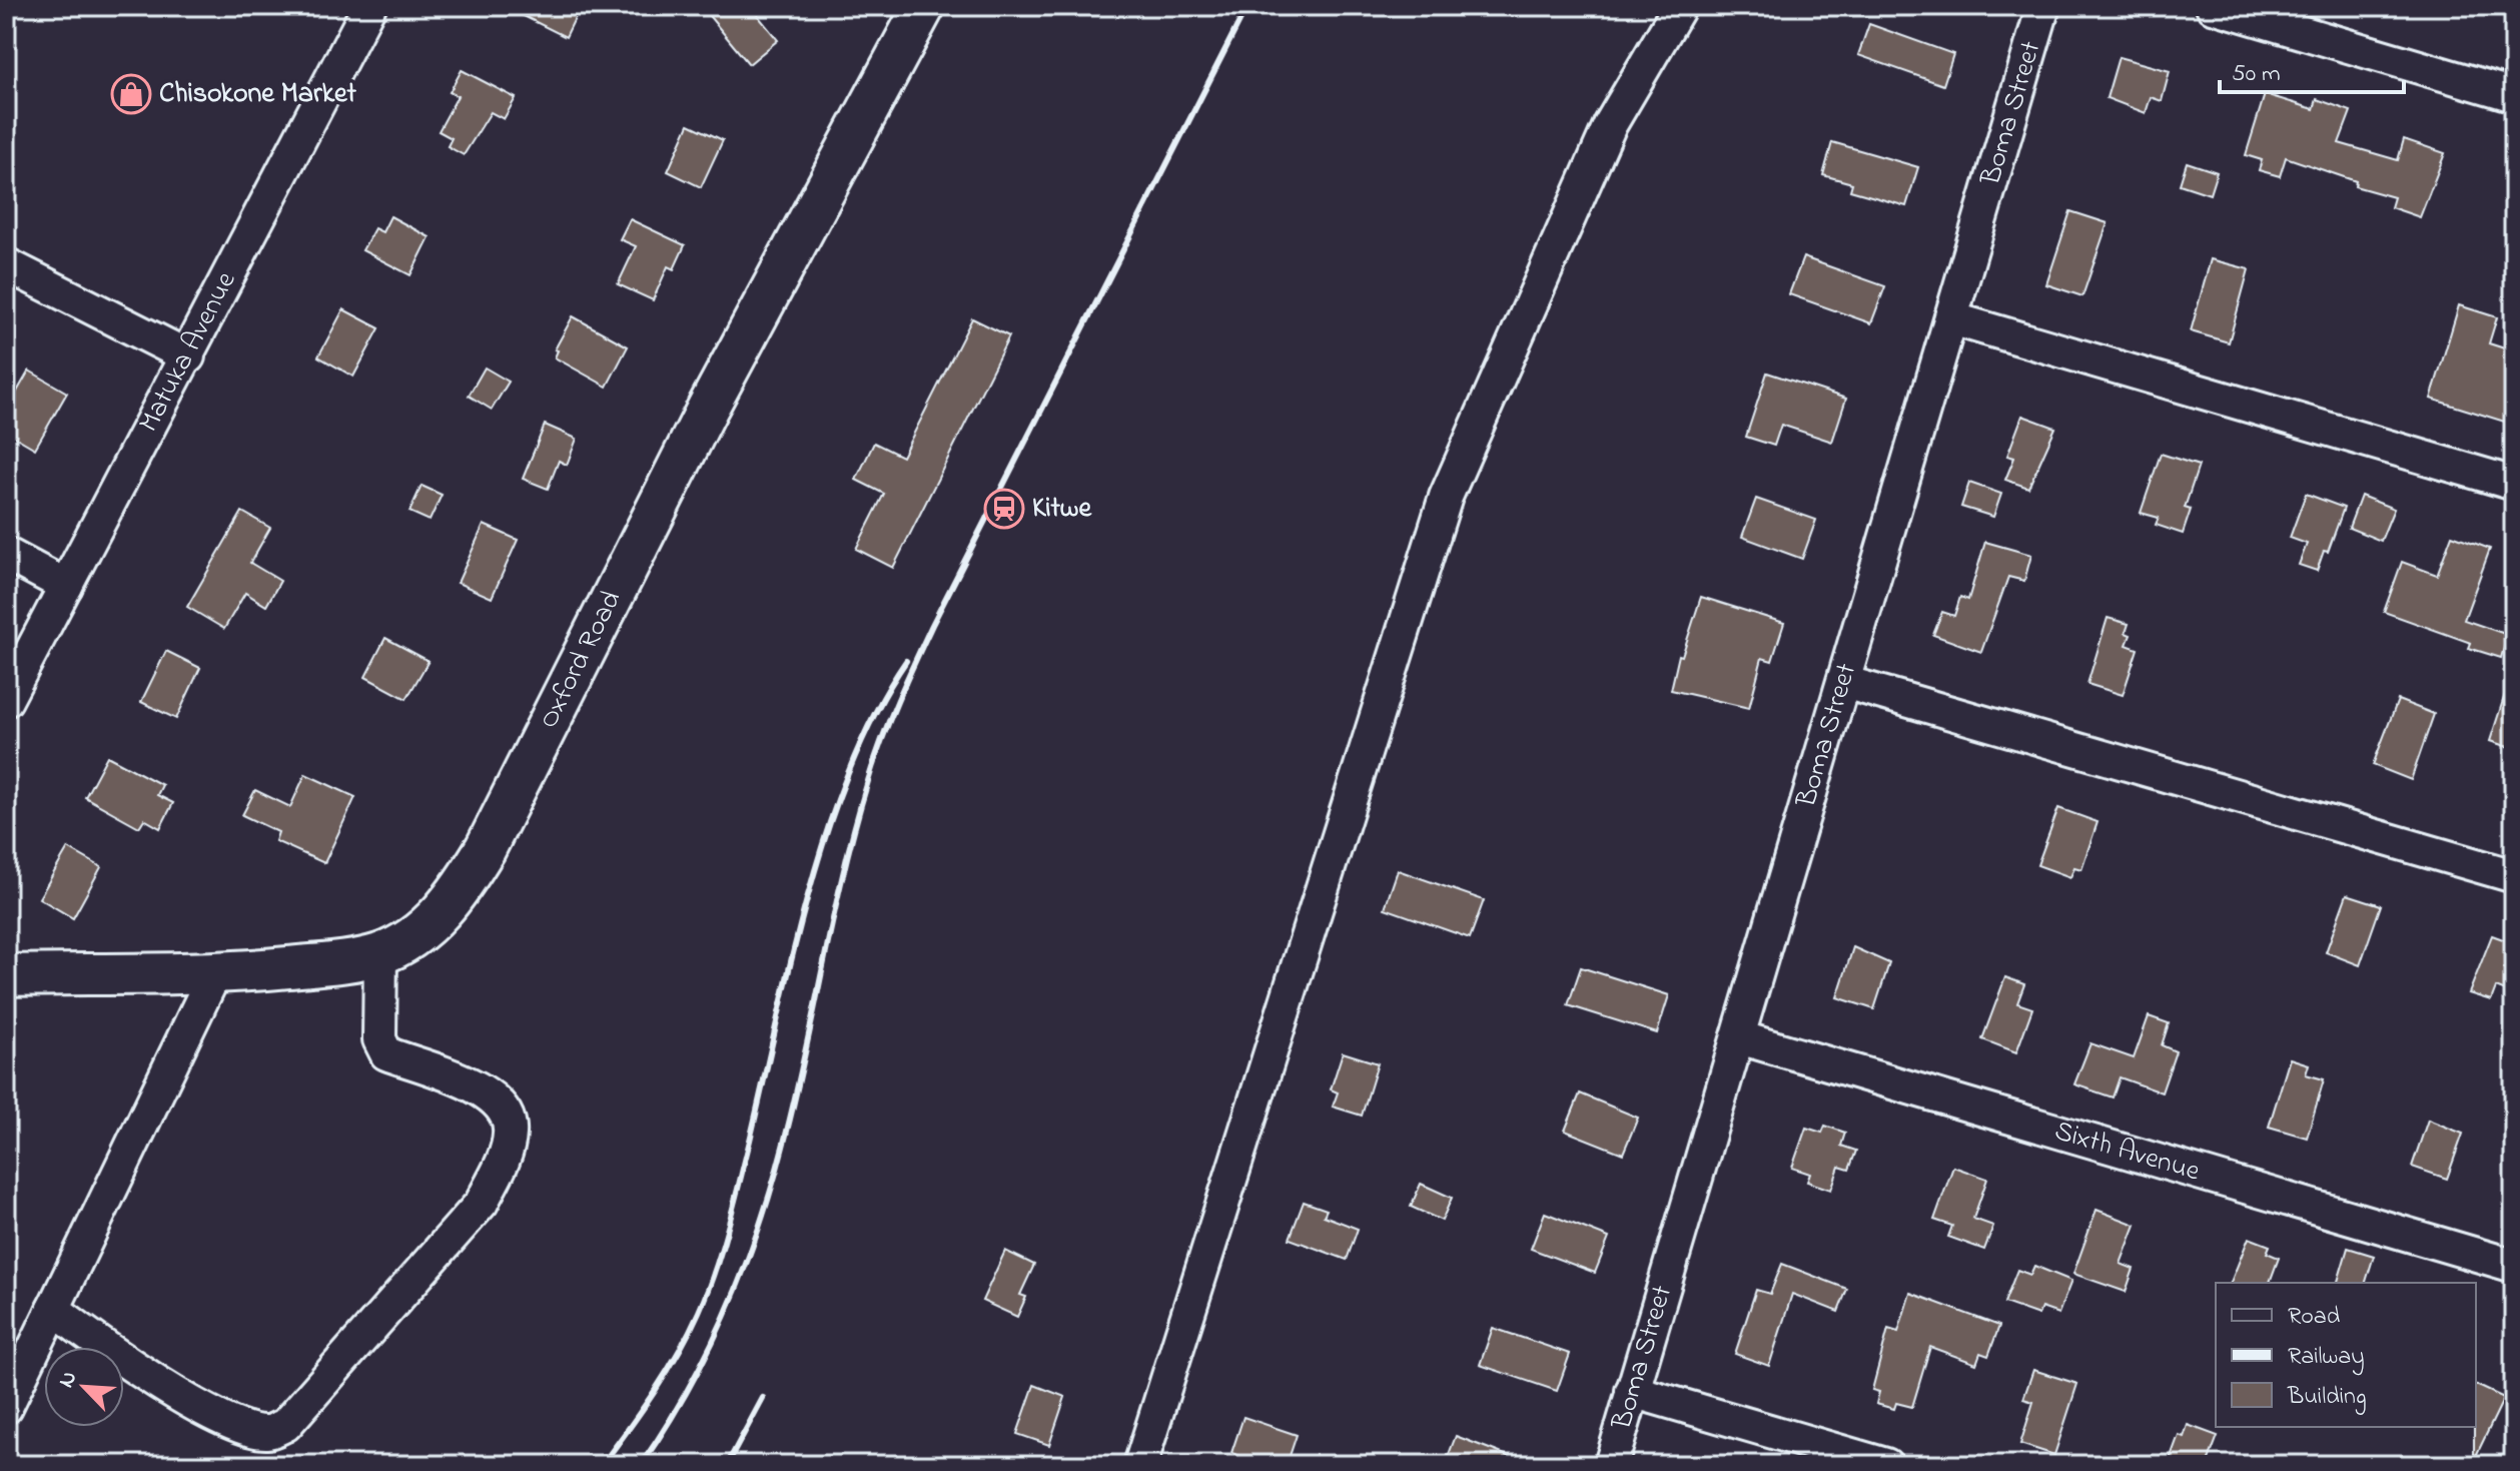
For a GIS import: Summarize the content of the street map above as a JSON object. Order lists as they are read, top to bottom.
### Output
{
  "streets": {
    "main road": ["Oxford Road"],
    "street": ["Boma Street", "Matuka Avenue", "Sixth Avenue"]
  },
  "crossings": [
    ["Boma Street", "Sixth Avenue"]
  ],
  "places": {
    "shop": ["Chisokone Market"],
    "station": ["Kitwe"]
  },
  "legend": ["Road", "Railway", "Building"],
  "scale_bar": "50 m",
  "north": "top left"
}
